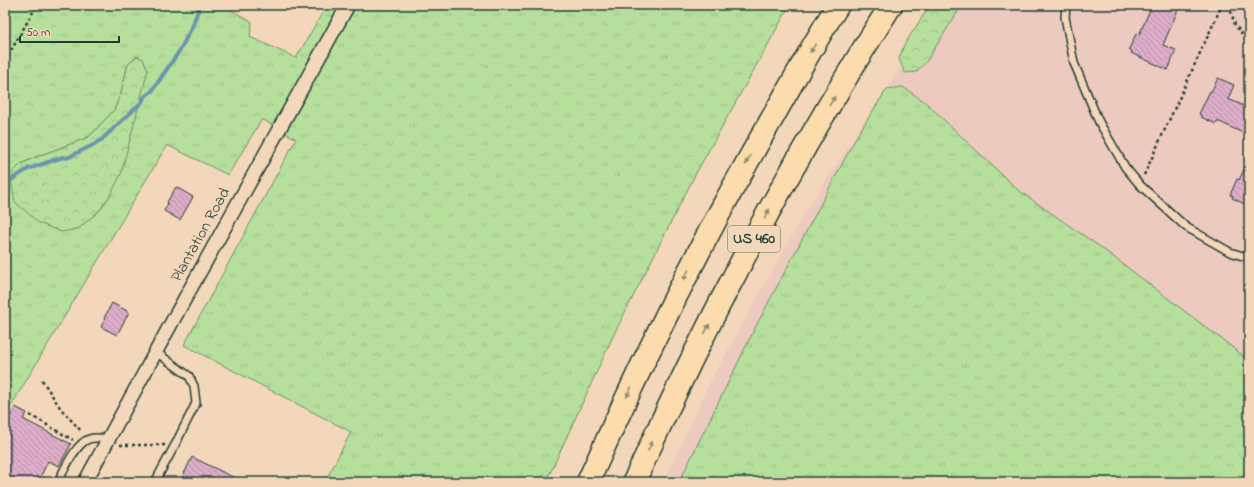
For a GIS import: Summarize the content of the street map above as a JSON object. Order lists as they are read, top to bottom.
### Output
{
  "streets": {
    "highway": ["US 460"],
    "street": ["Plantation Road"]
  },
  "scale_bar": "50 m"
}
